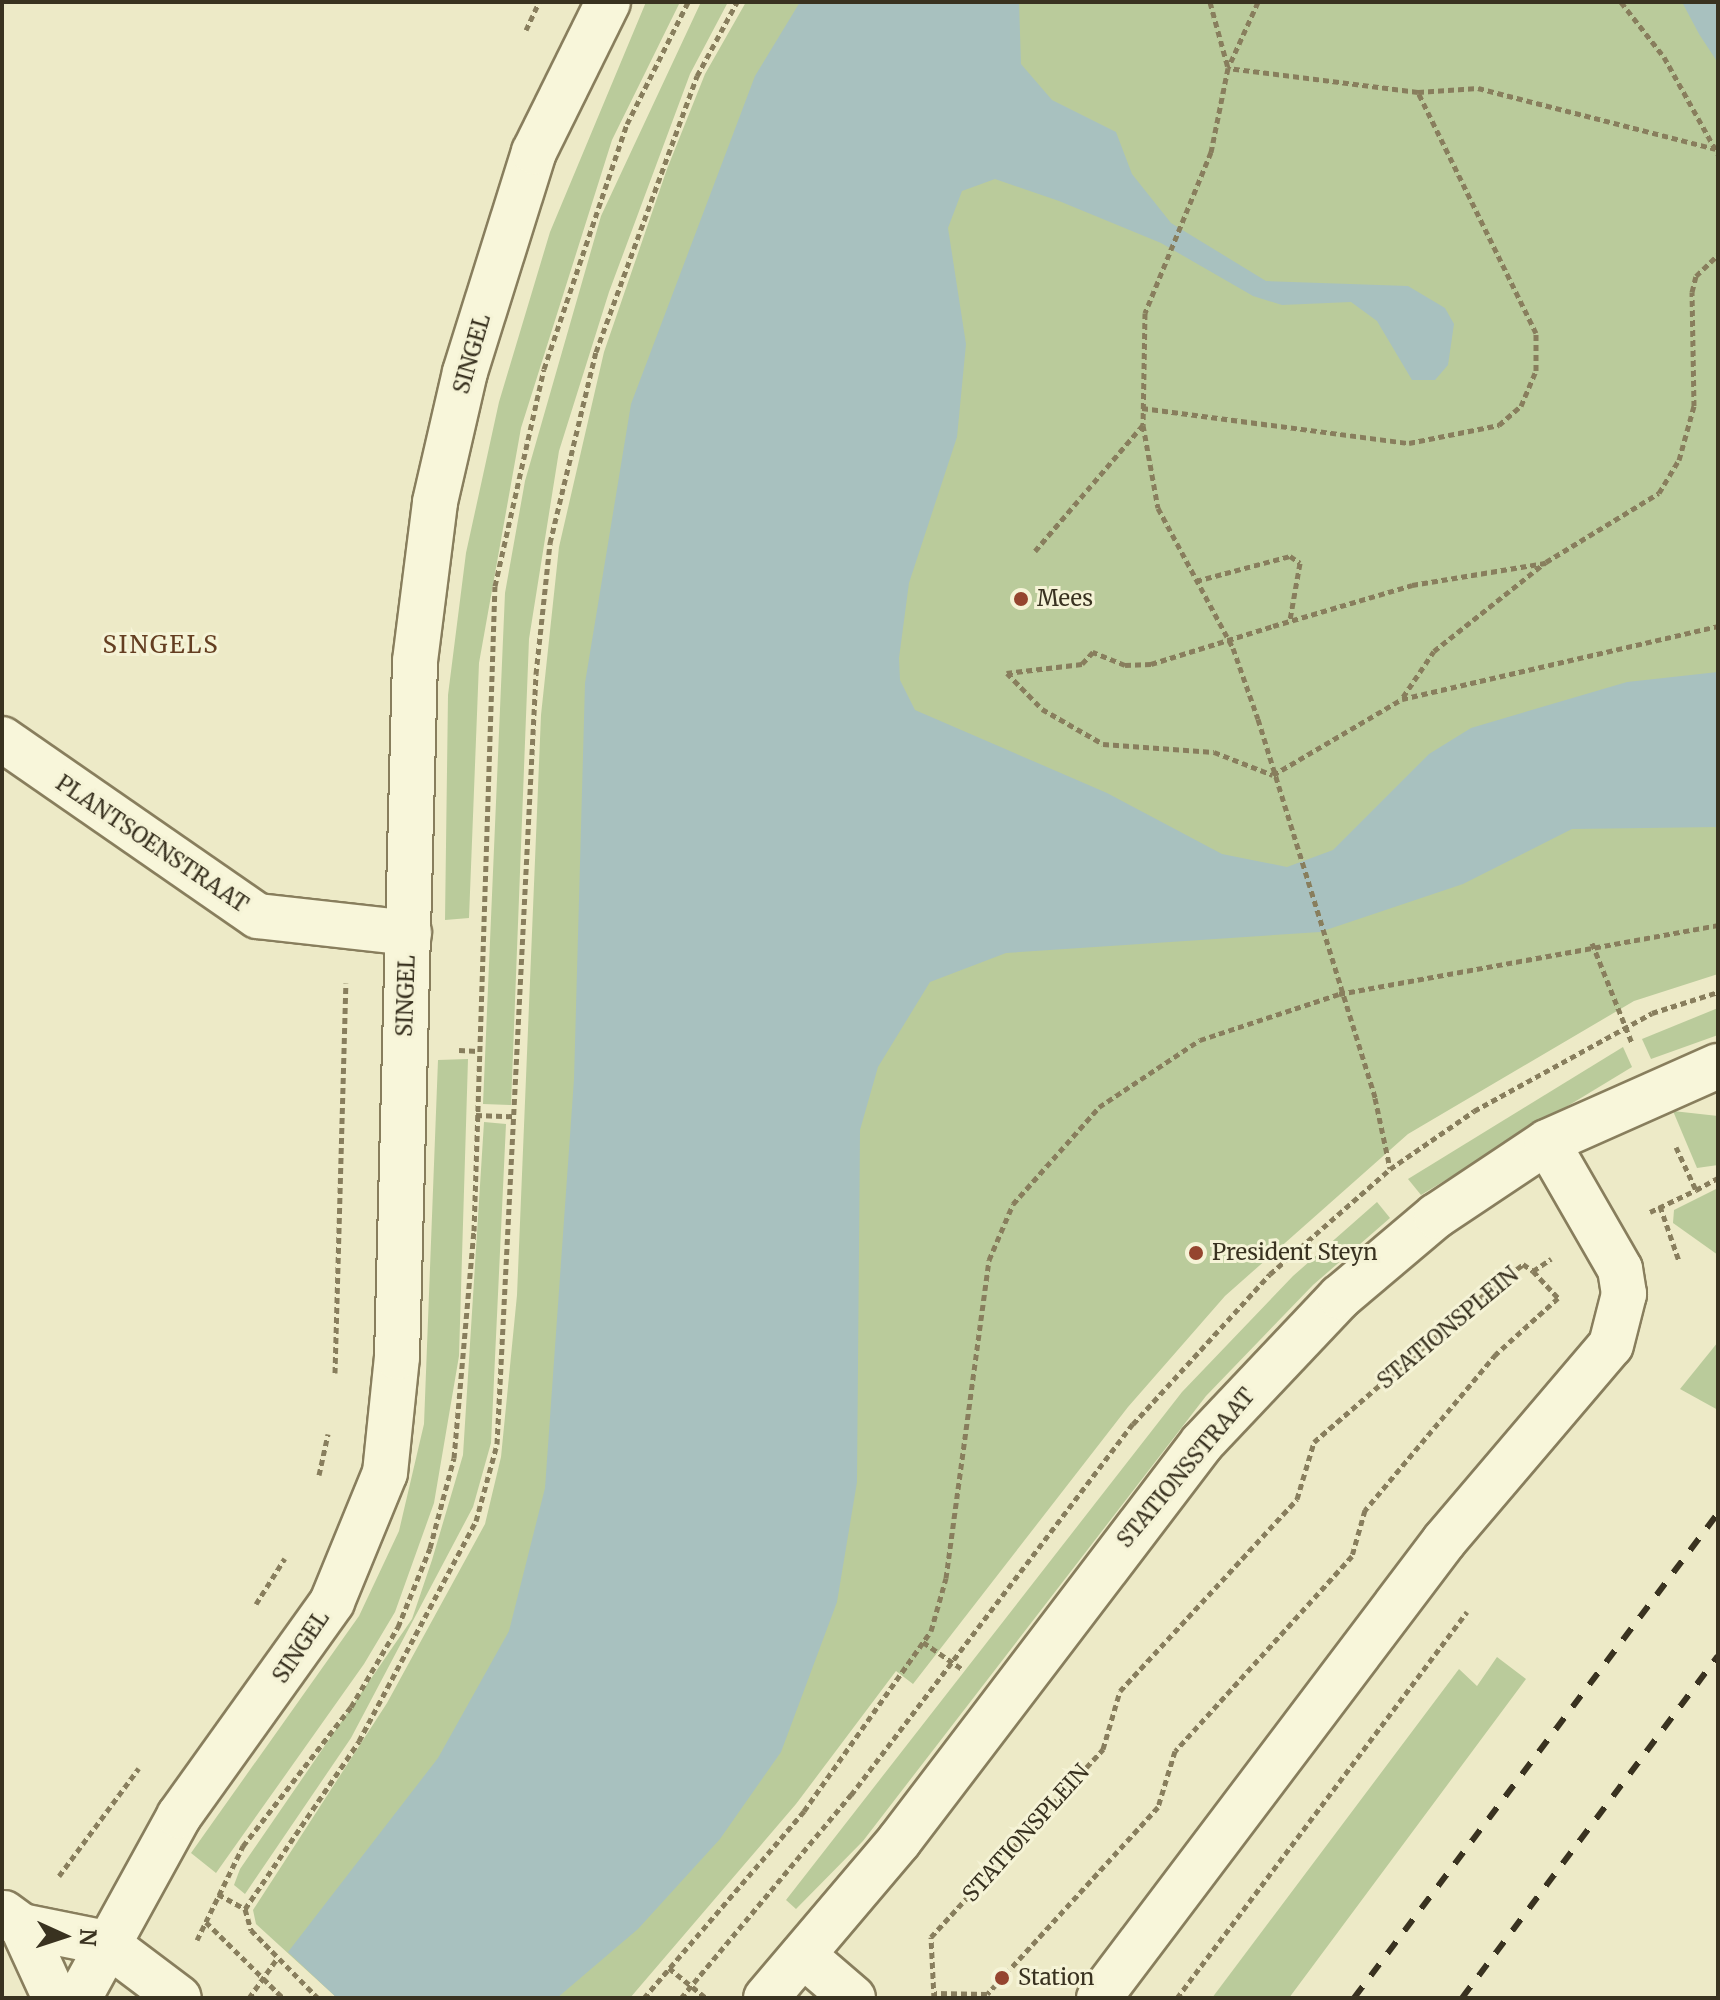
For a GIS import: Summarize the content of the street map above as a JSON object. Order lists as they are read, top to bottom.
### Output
{
  "streets": {
    "street": ["SINGEL", "PLANTSOENSTRAAT", "STATIONSSTRAAT"],
    "path": ["STATIONSPLEIN"]
  },
  "crossings": [
    ["SINGEL", "PLANTSOENSTRAAT"]
  ],
  "districts": ["SINGELS"],
  "places": ["Mees", "President Steyn", "Station"],
  "north": "right"
}
